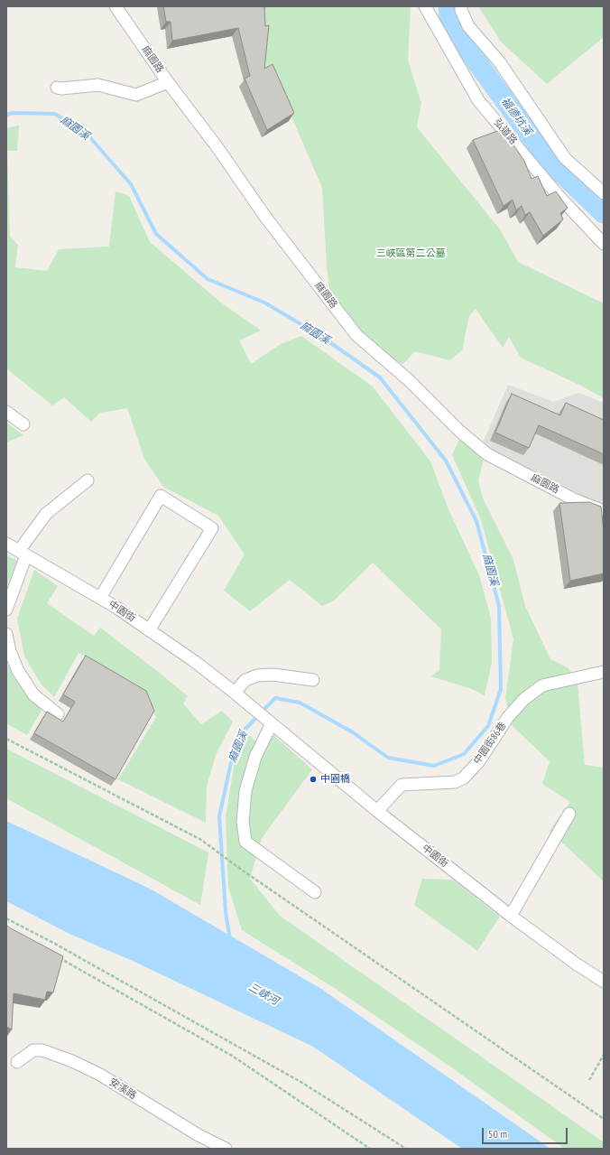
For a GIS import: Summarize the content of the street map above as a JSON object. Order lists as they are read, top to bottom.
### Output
{
  "streets": {
    "street": [
      "麻園路",
      "弘道路",
      "中園街",
      "中園街86巷",
      "安溪路"
    ]
  },
  "crossings": [
    ["中園街", "中園街86巷"]
  ],
  "water": ["福德坑溪", "麻園溪", "三峽河"],
  "parks": ["三峽區第二公墓"],
  "places": ["中園橋"],
  "scale_bar": "50 m"
}
